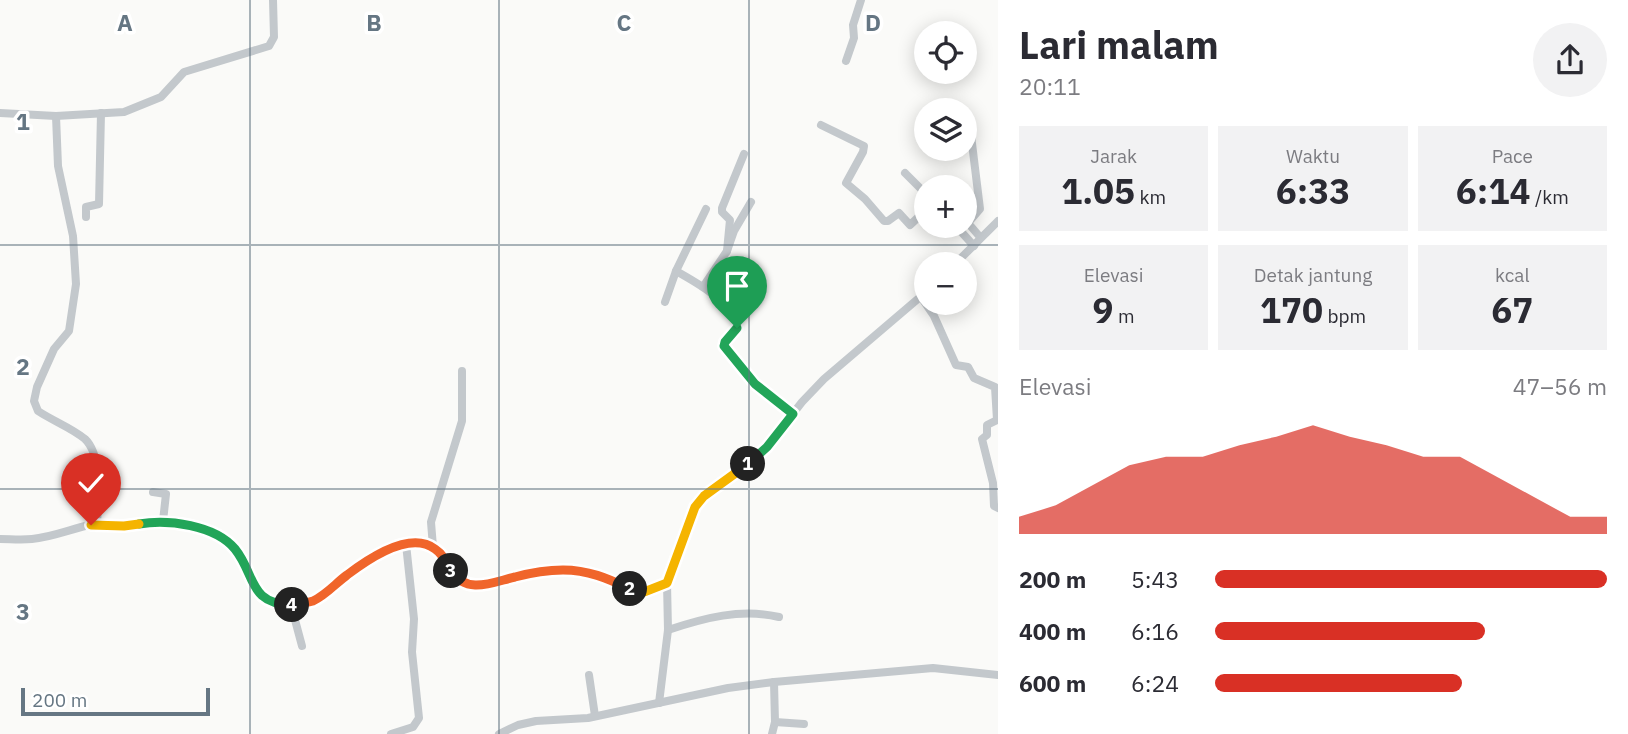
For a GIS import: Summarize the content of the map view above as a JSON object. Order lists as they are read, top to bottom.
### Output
{
  "scale_bar": "200 m",
  "page": {
    "heading": ["Lari malam", "20:11"],
    "map_buttons": ["+", "−"],
    "stats": [
      ["Jarak", "1.05 km"],
      ["Waktu", "6:33"],
      ["Pace", "6:14 /km"],
      ["Elevasi", "9 m"],
      ["Detak jantung", "170 bpm"],
      ["kcal", "67"]
    ],
    "chart": ["Elevasi", "47–56 m"],
    "pins": [
      "1",
      "3",
      "2",
      "4"
    ],
    "list": [
      {
        "name": "200 m",
        "note": "5:43"
      },
      {
        "name": "400 m",
        "note": "6:16"
      },
      {
        "name": "600 m",
        "note": "6:24"
      }
    ],
    "scale": "200 m"
  },
  "grid": {
    "columns": [
      "A",
      "B",
      "C",
      "D"
    ],
    "rows": ["1", "2", "3"]
  }
}
